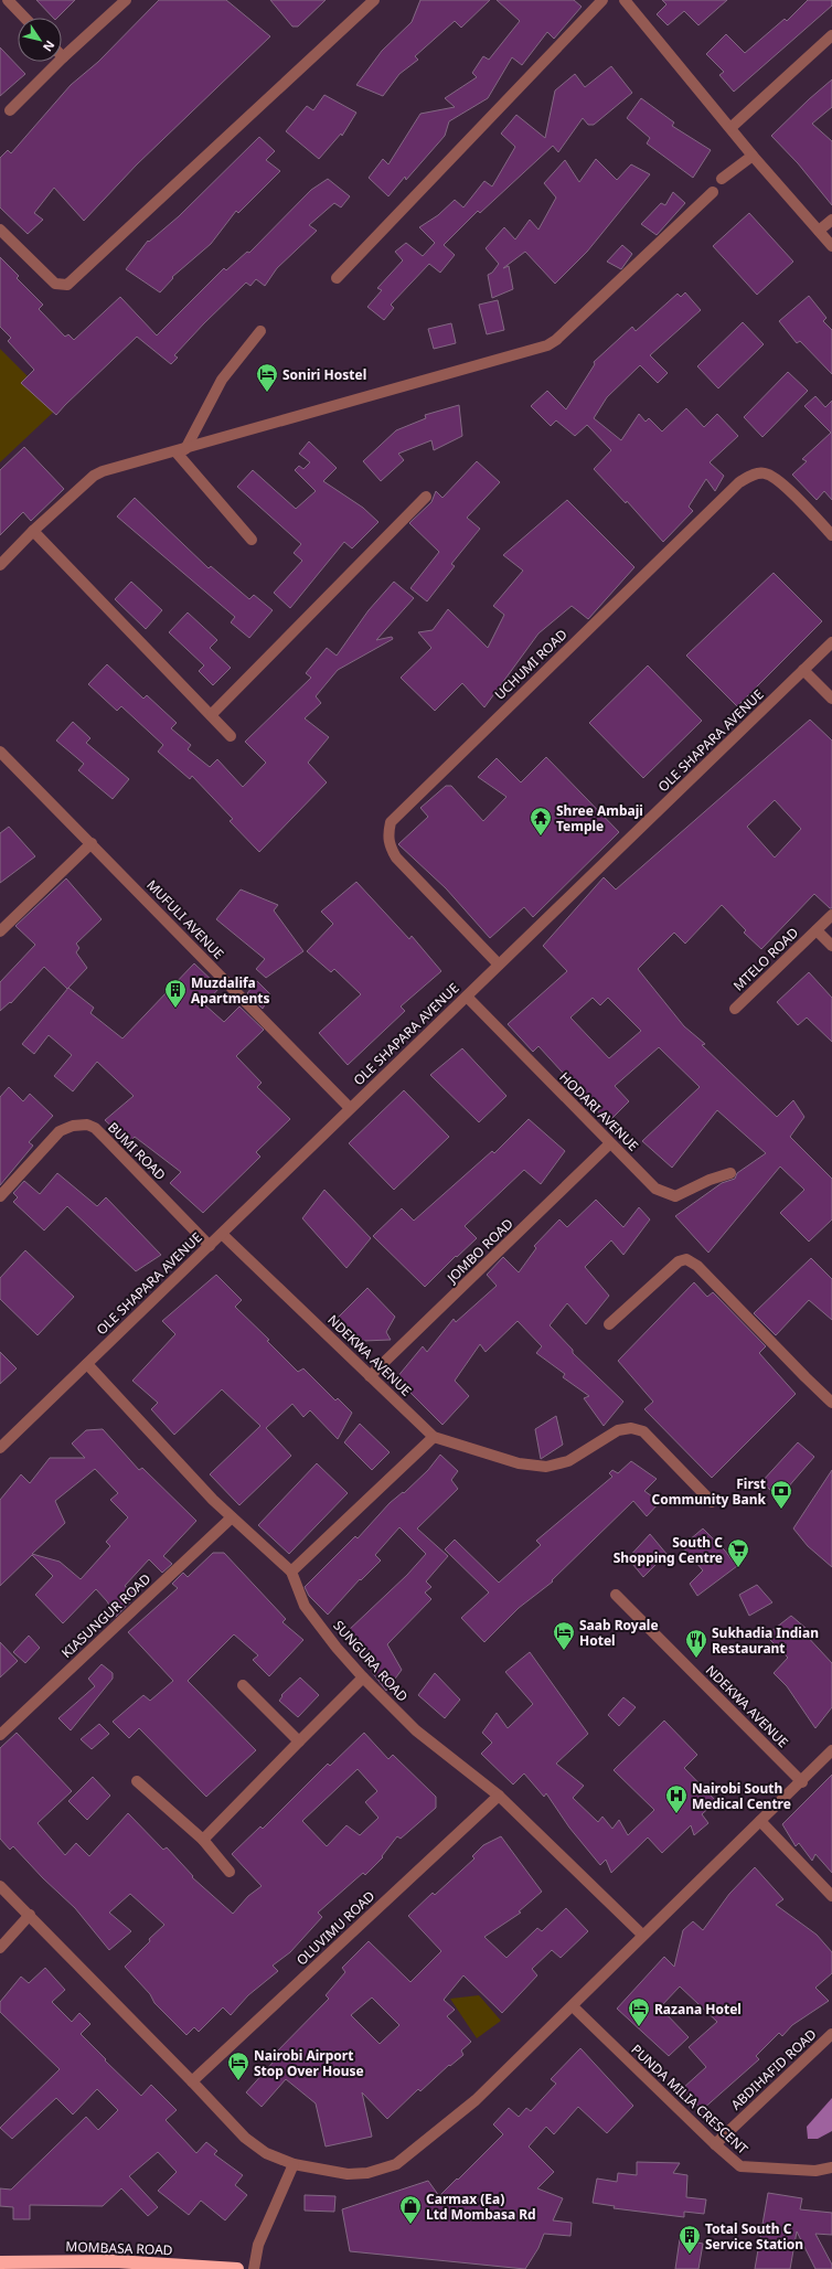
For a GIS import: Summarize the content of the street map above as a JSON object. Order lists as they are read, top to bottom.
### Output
{
  "streets": {
    "highway": ["MOMBASA ROAD"],
    "street": [
      "UCHUMI ROAD",
      "OLE SHAPARA AVENUE",
      "MUFULI AVENUE",
      "MTELO ROAD",
      "HODARI AVENUE",
      "BUMI ROAD",
      "JOMBO ROAD",
      "NDEKWA AVENUE",
      "KIASUNGUR ROAD",
      "SUNGURA ROAD",
      "OLUVIMU ROAD",
      "ABDIHAFID ROAD",
      "PUNDA MILIA CRESCENT"
    ]
  },
  "crossings": [
    ["UCHUMI ROAD", "OLE SHAPARA AVENUE"],
    ["OLE SHAPARA AVENUE", "MUFULI AVENUE"],
    ["OLE SHAPARA AVENUE", "HODARI AVENUE"],
    ["OLE SHAPARA AVENUE", "BUMI ROAD"],
    ["OLE SHAPARA AVENUE", "NDEKWA AVENUE"],
    ["OLE SHAPARA AVENUE", "SUNGURA ROAD"],
    ["HODARI AVENUE", "JOMBO ROAD"],
    ["JOMBO ROAD", "NDEKWA AVENUE"],
    ["KIASUNGUR ROAD", "SUNGURA ROAD"],
    ["SUNGURA ROAD", "OLUVIMU ROAD"],
    ["ABDIHAFID ROAD", "PUNDA MILIA CRESCENT"]
  ],
  "places": {
    "hotel": [
      "Soniri Hostel",
      "Saab Royale Hotel",
      "Razana Hotel",
      "Nairobi Airport Stop Over House"
    ],
    "temple": ["Shree Ambaji Temple"],
    "building": ["Muzdalifa Apartments", "Total South C Service Station"],
    "bank": ["First Community Bank"],
    "supermarket": ["South C Shopping Centre"],
    "restaurant": ["Sukhadia Indian Restaurant"],
    "hospital": ["Nairobi South Medical Centre"],
    "shop": ["Carmax (Ea) Ltd Mombasa Rd"]
  },
  "north": "bottom right"
}
